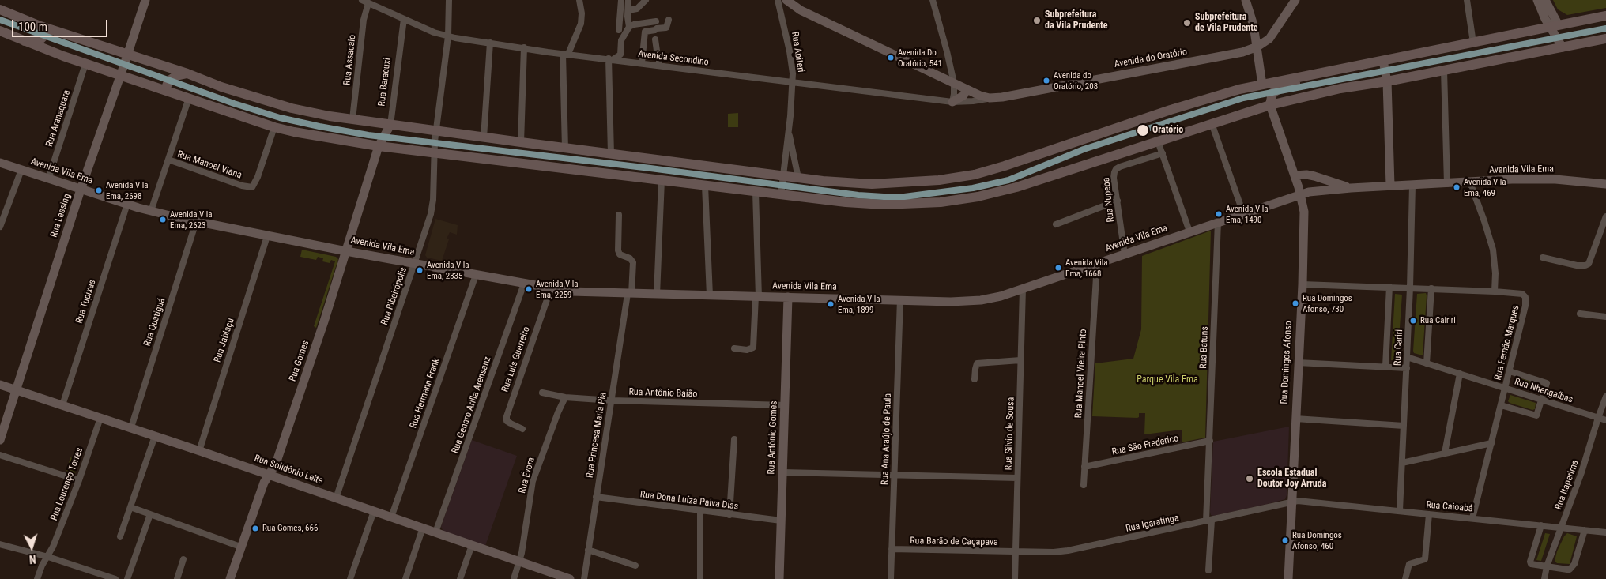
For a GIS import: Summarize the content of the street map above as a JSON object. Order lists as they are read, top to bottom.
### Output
{
  "streets": {
    "main road": [
      "Avenida do Oratório",
      "Rua Baracuxi",
      "Avenida Vila Ema",
      "Rua Lessing",
      "Rua Gomes",
      "Rua Domingos Afonso",
      "Rua Antônio Gomes",
      "Rua Solidônio Leite"
    ],
    "street": [
      "Rua Apiteri",
      "Avenida Secondino",
      "Rua Assacaio",
      "Rua Aranaquara",
      "Rua Manoel Viana",
      "Rua Nupeba",
      "Rua Ribeirópolis",
      "Rua Tupixas",
      "Rua Quatiguá",
      "Rua Jabiaçu",
      "Rua Fernão Marques",
      "Rua Batuns",
      "Rua Cariri",
      "Rua Luis Guerreiro",
      "Rua Manoel Vieira Pinto",
      "Rua Nhengaíbas",
      "Rua Hermann Frank",
      "Rua Antônio Baião",
      "Rua Genaro Arilla Arensanz",
      "Rua Silvio de Sousa",
      "Rua Princesa Maria Pia",
      "Rua Ana Araújo de Paula",
      "Rua São Frederico",
      "Rua Évora",
      "Rua Lourenço Torres",
      "Rua Itaperima",
      "Rua Dona Luíza Paiva Dias",
      "Rua Caioabá",
      "Rua Igaratinga",
      "Rua Barão de Caçapava"
    ]
  },
  "crossings": [
    ["Rua Apiteri", "Avenida Secondino"],
    ["Avenida Secondino", "Avenida do Oratório"],
    ["Avenida Secondino", "Rua Assacaio"],
    ["Avenida Secondino", "Rua Baracuxi"],
    ["Avenida Secondino", "Rua Ribeirópolis"],
    ["Rua Baracuxi", "Rua Gomes"],
    ["Rua Aranaquara", "Avenida Vila Ema"],
    ["Avenida Vila Ema", "Rua Nupeba"],
    ["Avenida Vila Ema", "Rua Lessing"],
    ["Avenida Vila Ema", "Rua Ribeirópolis"],
    ["Avenida Vila Ema", "Rua Tupixas"],
    ["Avenida Vila Ema", "Rua Quatiguá"],
    ["Avenida Vila Ema", "Rua Jabiaçu"],
    ["Avenida Vila Ema", "Rua Batuns"],
    ["Avenida Vila Ema", "Rua Cariri"],
    ["Avenida Vila Ema", "Rua Luis Guerreiro"],
    ["Avenida Vila Ema", "Rua Gomes"],
    ["Avenida Vila Ema", "Rua Domingos Afonso"],
    ["Avenida Vila Ema", "Rua Manoel Vieira Pinto"],
    ["Avenida Vila Ema", "Rua Hermann Frank"],
    ["Avenida Vila Ema", "Rua Genaro Arilla Arensanz"],
    ["Avenida Vila Ema", "Rua Silvio de Sousa"],
    ["Avenida Vila Ema", "Rua Princesa Maria Pia"],
    ["Avenida Vila Ema", "Rua Antônio Gomes"],
    ["Avenida Vila Ema", "Rua Ana Araújo de Paula"],
    ["Rua Lessing", "Rua Solidônio Leite"],
    ["Rua Ribeirópolis", "Rua Solidônio Leite"],
    ["Rua Tupixas", "Rua Solidônio Leite"],
    ["Rua Quatiguá", "Rua Solidônio Leite"],
    ["Rua Jabiaçu", "Rua Solidônio Leite"],
    ["Rua Fernão Marques", "Rua Cariri"],
    ["Rua Fernão Marques", "Rua Domingos Afonso"],
    ["Rua Fernão Marques", "Rua Nhengaíbas"],
    ["Rua Fernão Marques", "Rua Caioabá"],
    ["Rua Batuns", "Rua São Frederico"],
    ["Rua Batuns", "Rua Igaratinga"],
    ["Rua Cariri", "Rua Nhengaíbas"],
    ["Rua Cariri", "Rua Caioabá"],
    ["Rua Gomes", "Rua Solidônio Leite"],
    ["Rua Domingos Afonso", "Rua Caioabá"],
    ["Rua Domingos Afonso", "Rua Igaratinga"],
    ["Rua Manoel Vieira Pinto", "Rua São Frederico"],
    ["Rua Nhengaíbas", "Rua Itaperima"],
    ["Rua Hermann Frank", "Rua Solidônio Leite"],
    ["Rua Antônio Baião", "Rua Princesa Maria Pia"],
    ["Rua Antônio Baião", "Rua Antônio Gomes"],
    ["Rua Antônio Baião", "Rua Évora"],
    ["Rua Genaro Arilla Arensanz", "Rua Solidônio Leite"],
    ["Rua Silvio de Sousa", "Rua Igaratinga"],
    ["Rua Silvio de Sousa", "Rua Barão de Caçapava"],
    ["Rua Princesa Maria Pia", "Rua Dona Luíza Paiva Dias"],
    ["Rua Antônio Gomes", "Rua Dona Luíza Paiva Dias"],
    ["Rua Ana Araújo de Paula", "Rua Barão de Caçapava"],
    ["Rua Solidônio Leite", "Rua Évora"],
    ["Rua Solidônio Leite", "Rua Lourenço Torres"],
    ["Rua Itaperima", "Rua Caioabá"],
    ["Rua Caioabá", "Rua Igaratinga"],
    ["Rua Igaratinga", "Rua Barão de Caçapava"]
  ],
  "parks": ["Parque Vila Ema"],
  "places": [
    "Subprefeitura da Vila Prudente",
    "Subprefeitura de Vila Prudente",
    "Avenida Do Oratório, 541",
    "Avenida do Oratório, 208",
    "Oratório",
    "Avenida Vila Ema, 469",
    "Avenida Vila Ema, 2698",
    "Avenida Vila Ema, 1490",
    "Avenida Vila Ema, 2623",
    "Avenida Vila Ema, 1668",
    "Avenida Vila Ema, 2335",
    "Avenida Vila Ema, 2259",
    "Rua Domingos Afonso, 730",
    "Avenida Vila Ema, 1899",
    "Rua Cairiri",
    "Escola Estadual Doutor Joy Arruda",
    "Rua Gomes, 666",
    "Rua Domingos Afonso, 460"
  ],
  "scale_bar": "100 m",
  "north": "bottom"
}
